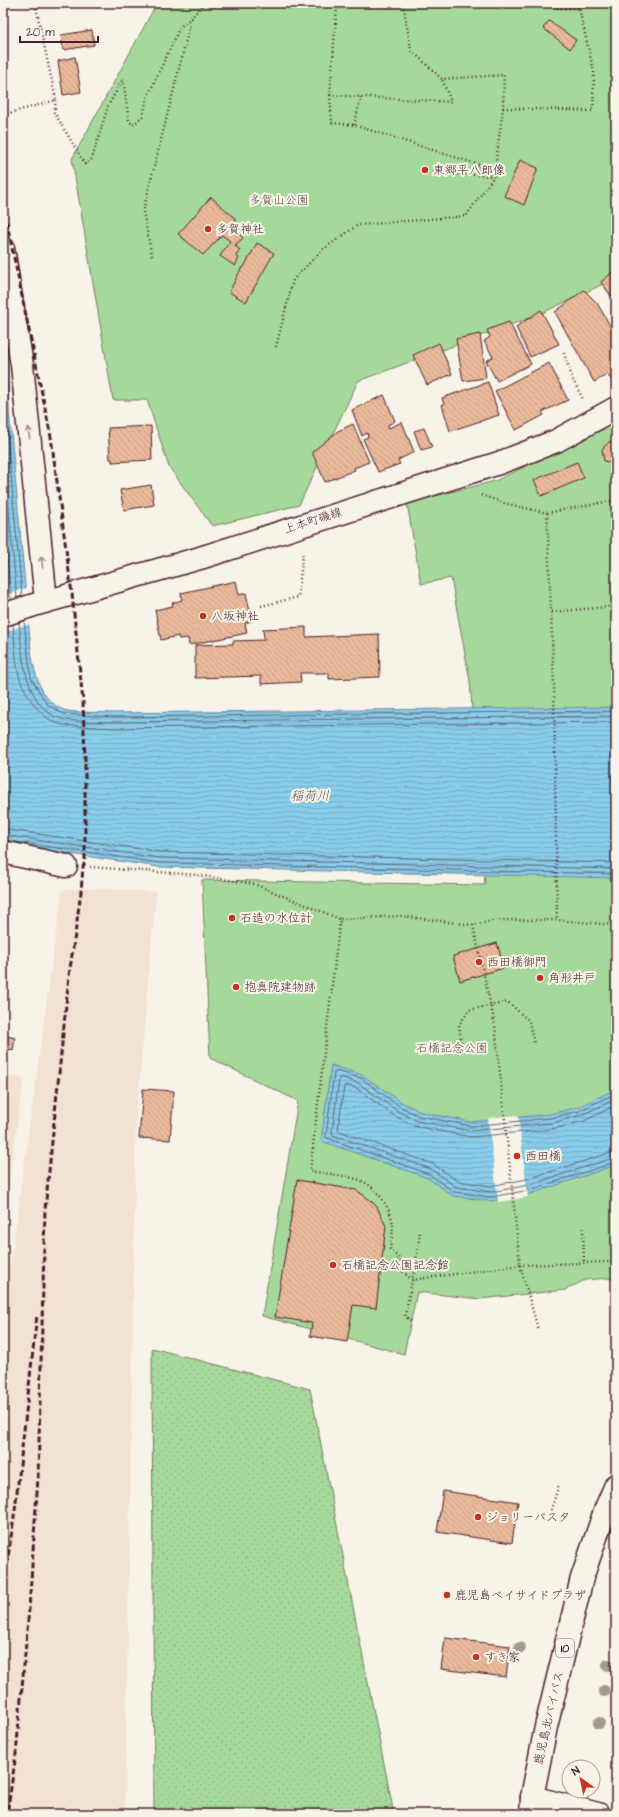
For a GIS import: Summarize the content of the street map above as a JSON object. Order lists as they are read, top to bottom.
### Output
{
  "streets": {
    "main road": ["上本町磯線", "10", "鹿児島北バイパス"]
  },
  "water": ["稲荷川"],
  "parks": ["多賀山公園", "石橋記念公園"],
  "places": [
    "東郷平八郎像",
    "多賀神社",
    "八坂神社",
    "石造の水位計",
    "西田橋御門",
    "角形井戸",
    "抱真院建物跡",
    "西田橋",
    "石橋記念公園記念館",
    "ジョリーパスタ",
    "鹿児島ベイサイドプラザ",
    "すき家"
  ],
  "scale_bar": "20 m",
  "north": "top left"
}
